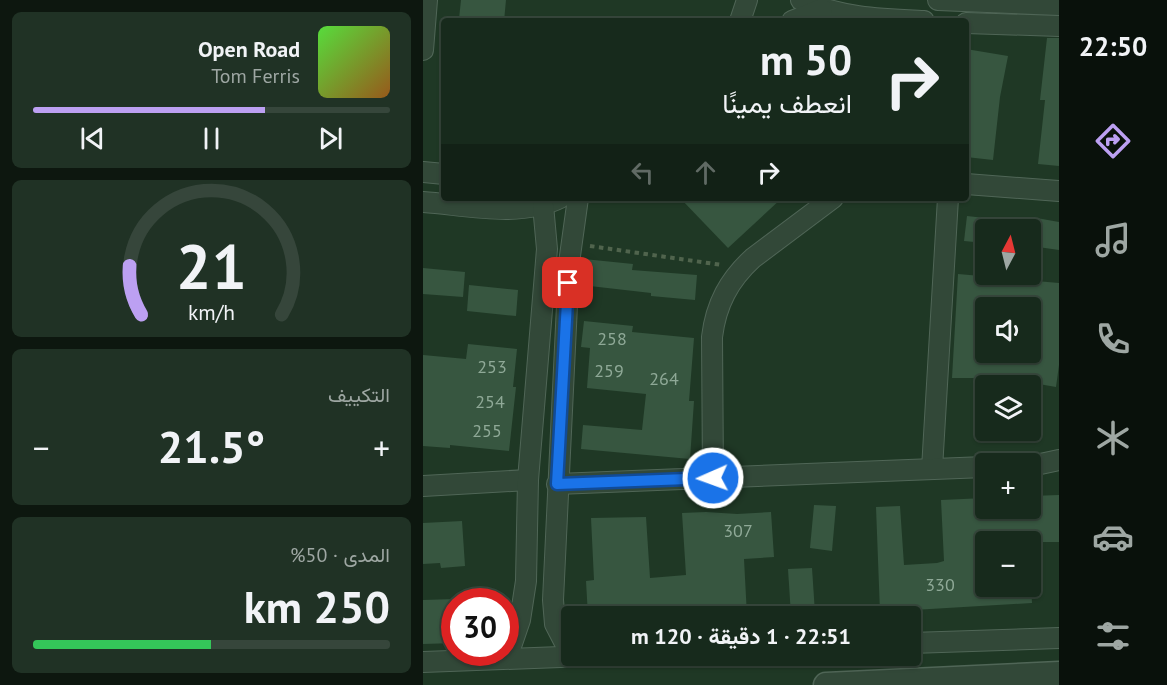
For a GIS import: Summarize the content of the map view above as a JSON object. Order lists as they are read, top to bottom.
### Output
{
  "house_numbers": [
    "258",
    "253",
    "259",
    "264",
    "254",
    "255",
    "307",
    "330"
  ],
  "north": "top",
  "page": {
    "tabs": "22:50",
    "turn": ["50 m", "انعطف يمينًا"],
    "song": ["Open Road", "Tom Ferris"],
    "map_buttons": ["+", "−"],
    "tile": [
      "التكييف",
      ["المدى · 50%", "250 km"]
    ],
    "heat": ["−", "21.5°", "+"],
    "limit": "30",
    "trip": "22:51 · 1 دقيقة · 120 m",
    "gauge": ["21", "km/h"]
  }
}
